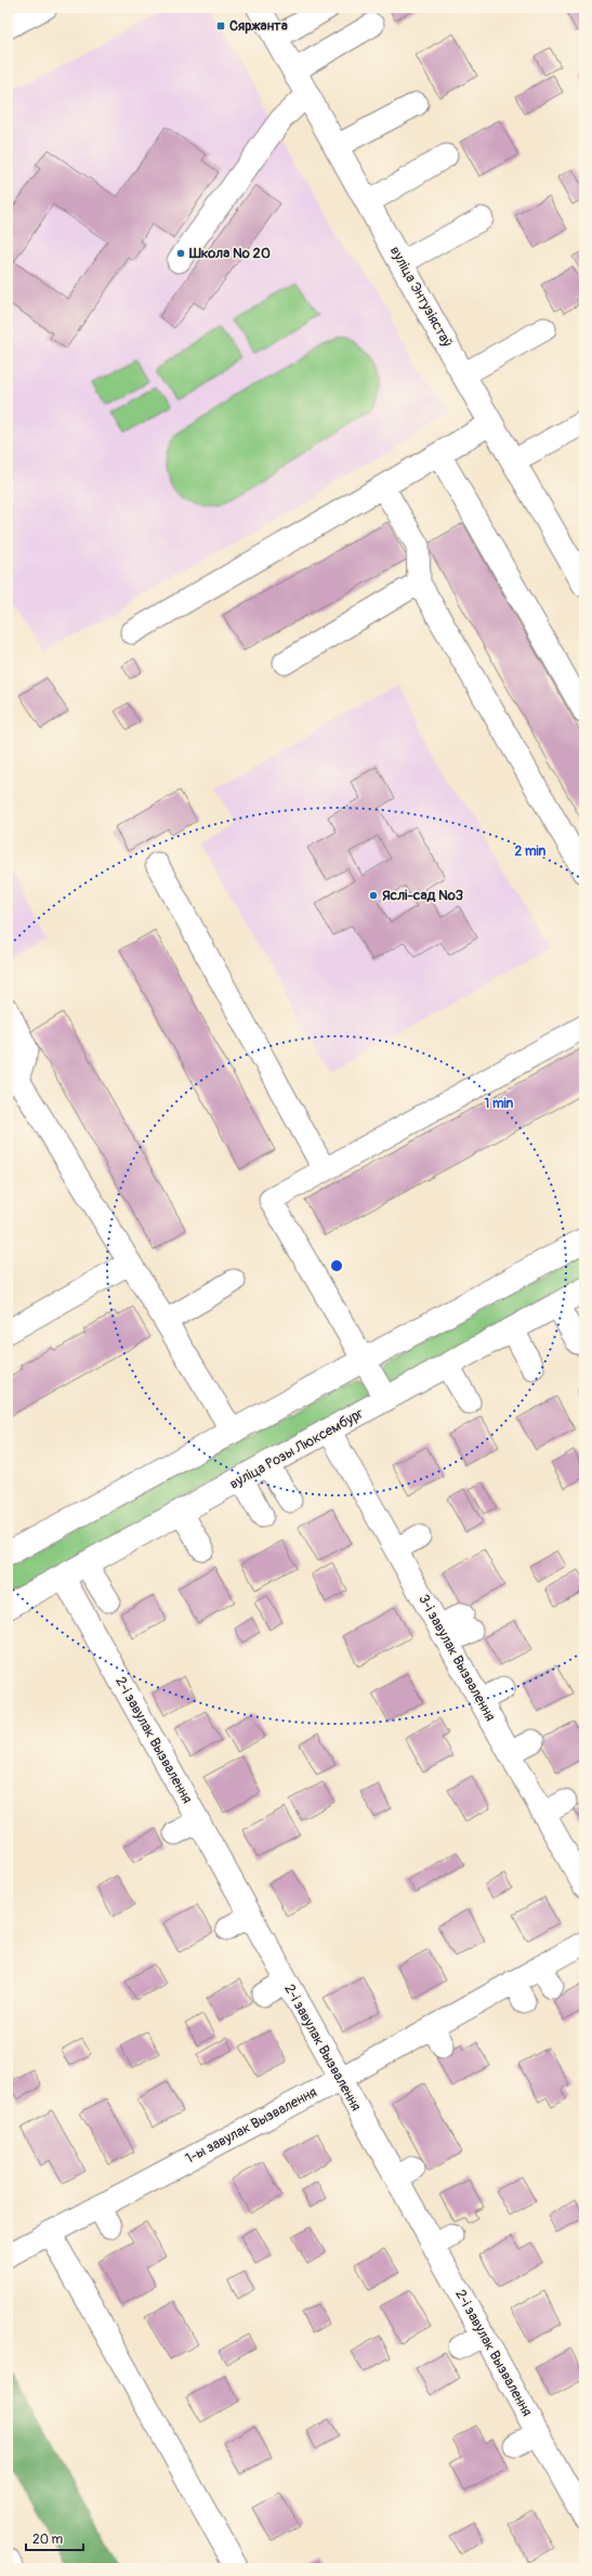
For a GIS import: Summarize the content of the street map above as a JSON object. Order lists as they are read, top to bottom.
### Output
{
  "streets": {
    "main road": ["вуліца Энтузіястаў", "вуліца Розы Люксембург"],
    "street": ["3-і завулак Вызвалення", "2-і завулак Вызвалення", "1-ы завулак Вызвалення"]
  },
  "crossings": [
    ["вуліца Розы Люксембург", "3-і завулак Вызвалення"],
    ["вуліца Розы Люксембург", "2-і завулак Вызвалення"],
    ["2-і завулак Вызвалення", "1-ы завулак Вызвалення"]
  ],
  "places": {
    "transit": ["Сяржанта"],
    "other": ["Школа № 20", "Яслі-сад №3"]
  },
  "scale_bar": "20 m",
  "rings": ["2 min", "1 min"]
}
